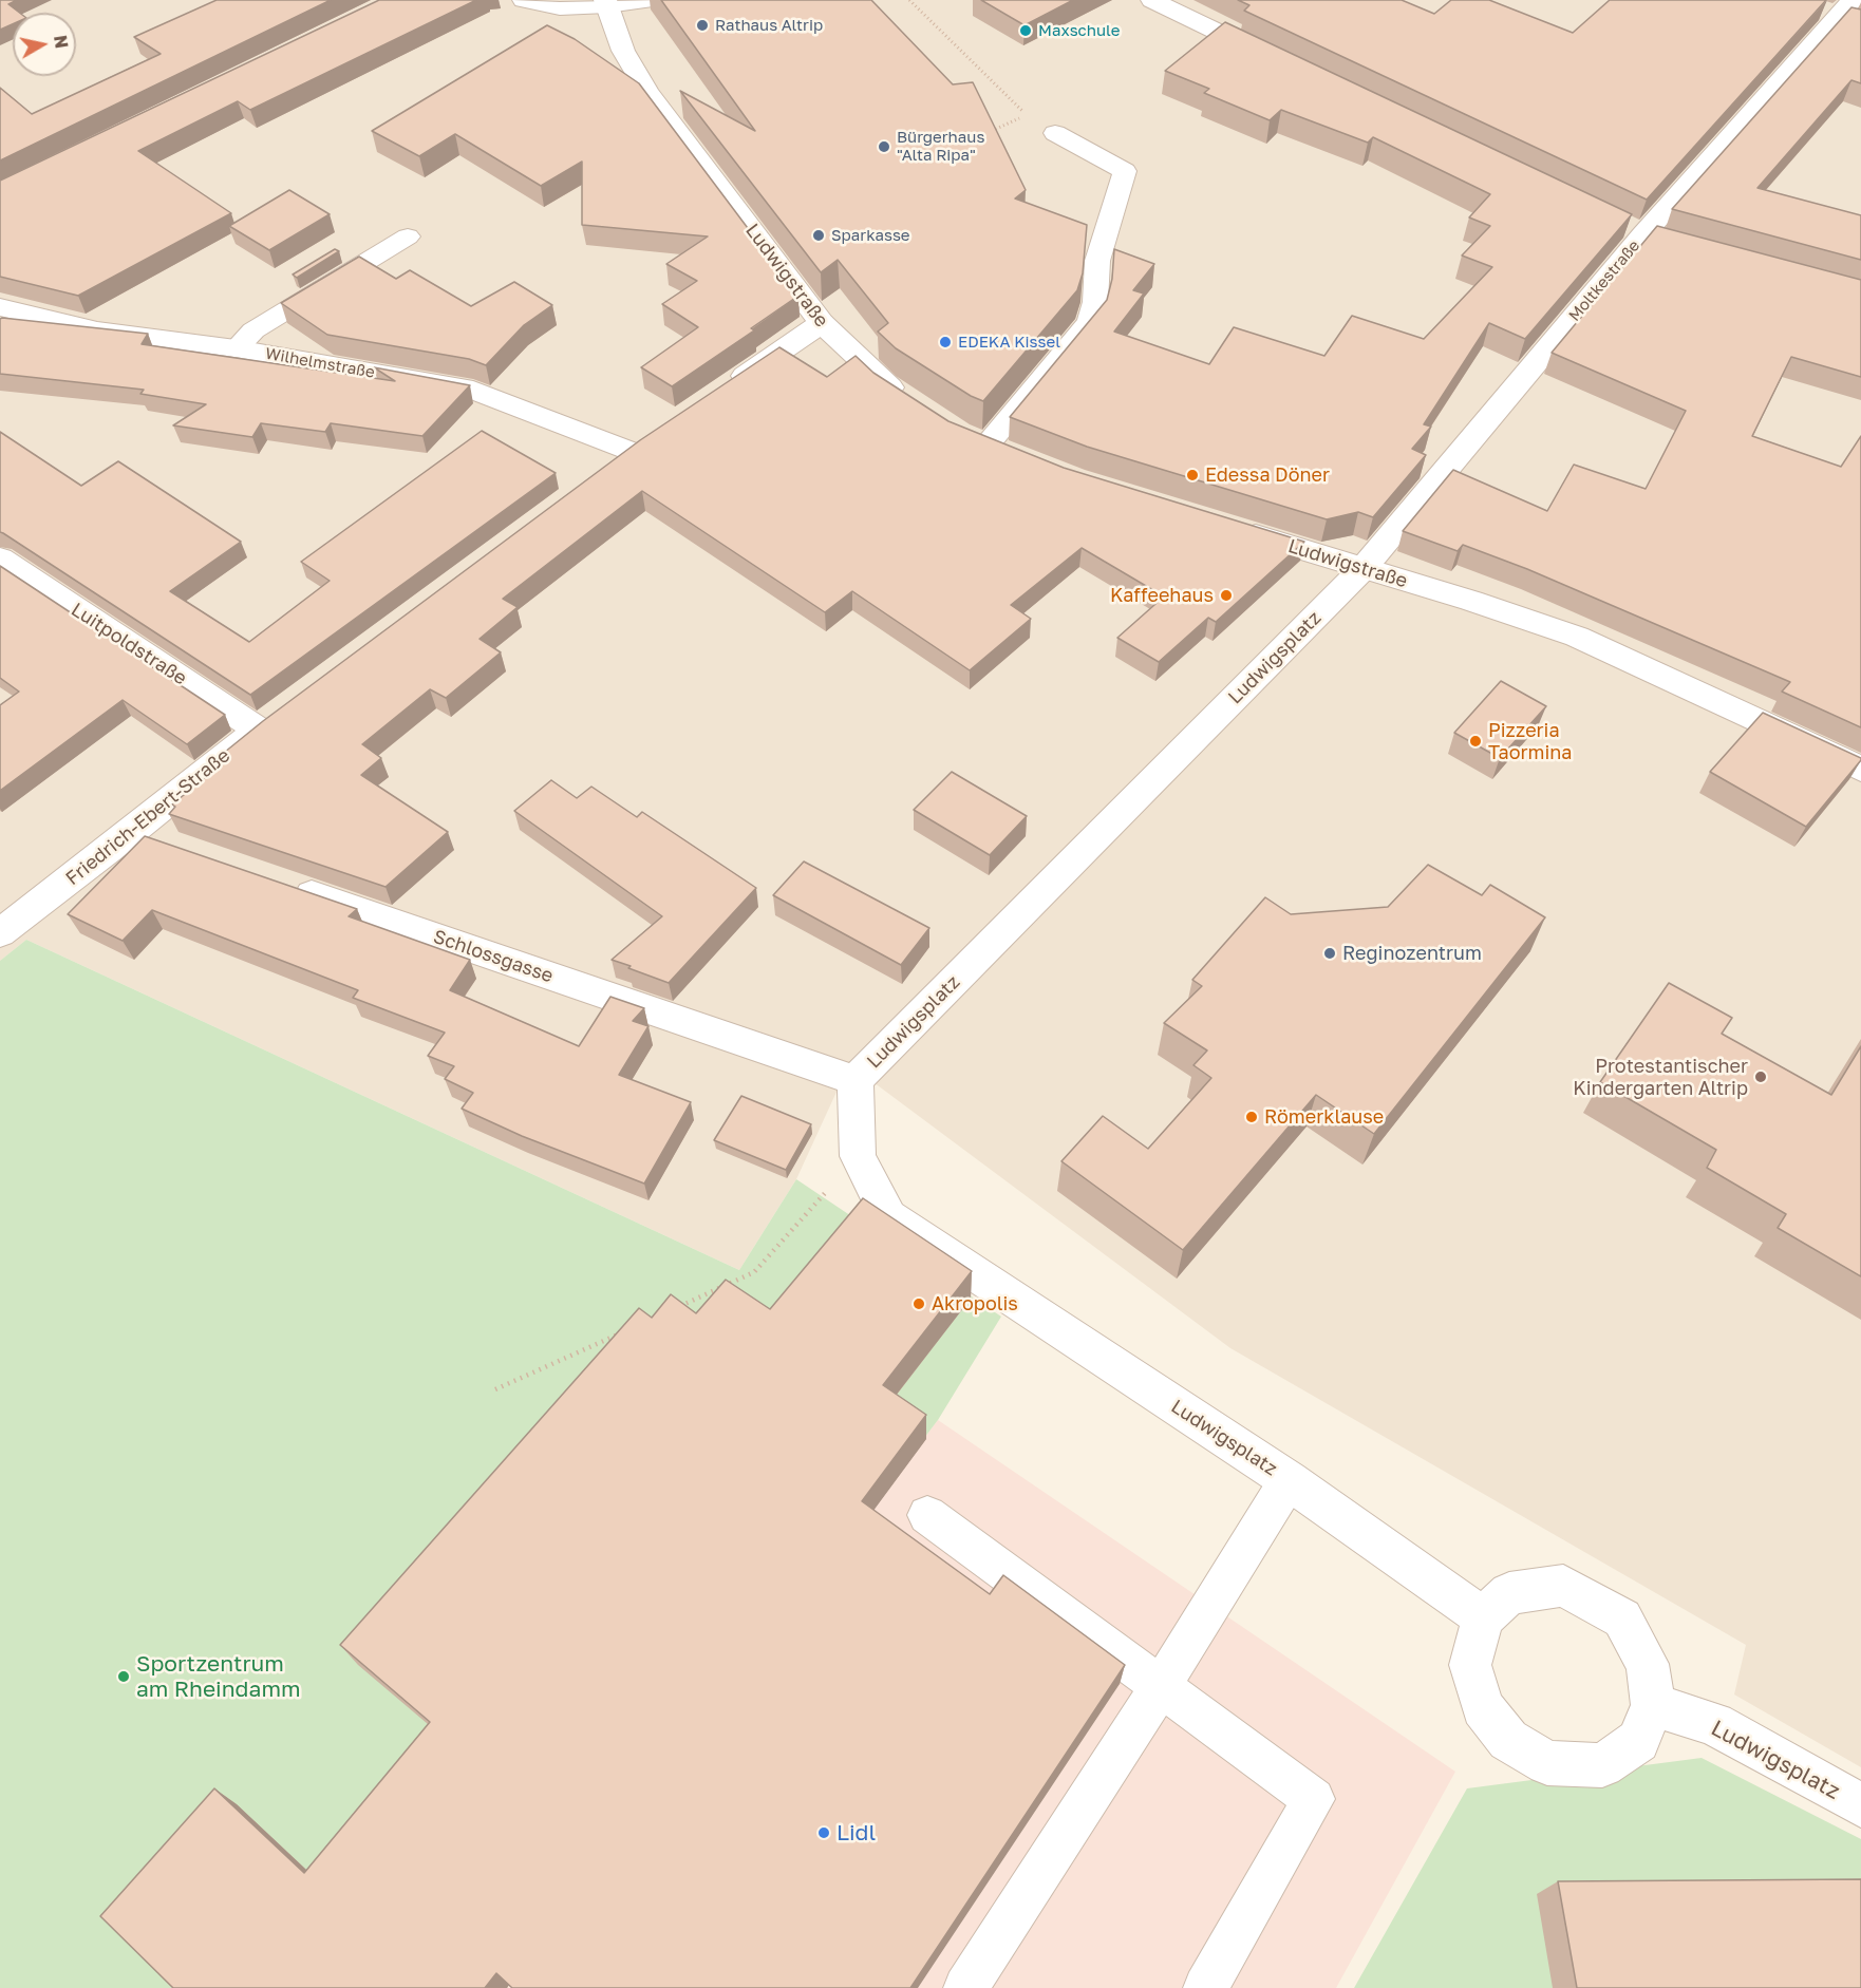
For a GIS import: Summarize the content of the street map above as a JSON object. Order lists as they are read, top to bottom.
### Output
{
  "streets": {
    "street": [
      "Ludwigstraße",
      "Moltkestraße",
      "Wilhelmstraße",
      "Luitpoldstraße",
      "Ludwigsplatz",
      "Friedrich-Ebert-Straße",
      "Schlossgasse"
    ]
  },
  "crossings": [
    ["Ludwigstraße", "Moltkestraße"],
    ["Ludwigstraße", "Ludwigsplatz"],
    ["Moltkestraße", "Ludwigsplatz"],
    ["Luitpoldstraße", "Friedrich-Ebert-Straße"],
    ["Ludwigsplatz", "Schlossgasse"]
  ],
  "places": [
    "Rathaus Altrip",
    "Maxschule",
    "Bürgerhaus \"Alta Ripa\"",
    "Sparkasse",
    "EDEKA Kissel",
    "Edessa Döner",
    "Kaffeehaus",
    "Pizzeria Taormina",
    "Reginozentrum",
    "Protestantischer Kindergarten Altrip",
    "Römerklause",
    "Akropolis",
    "Sportzentrum am Rheindamm",
    "Lidl"
  ],
  "north": "right"
}
